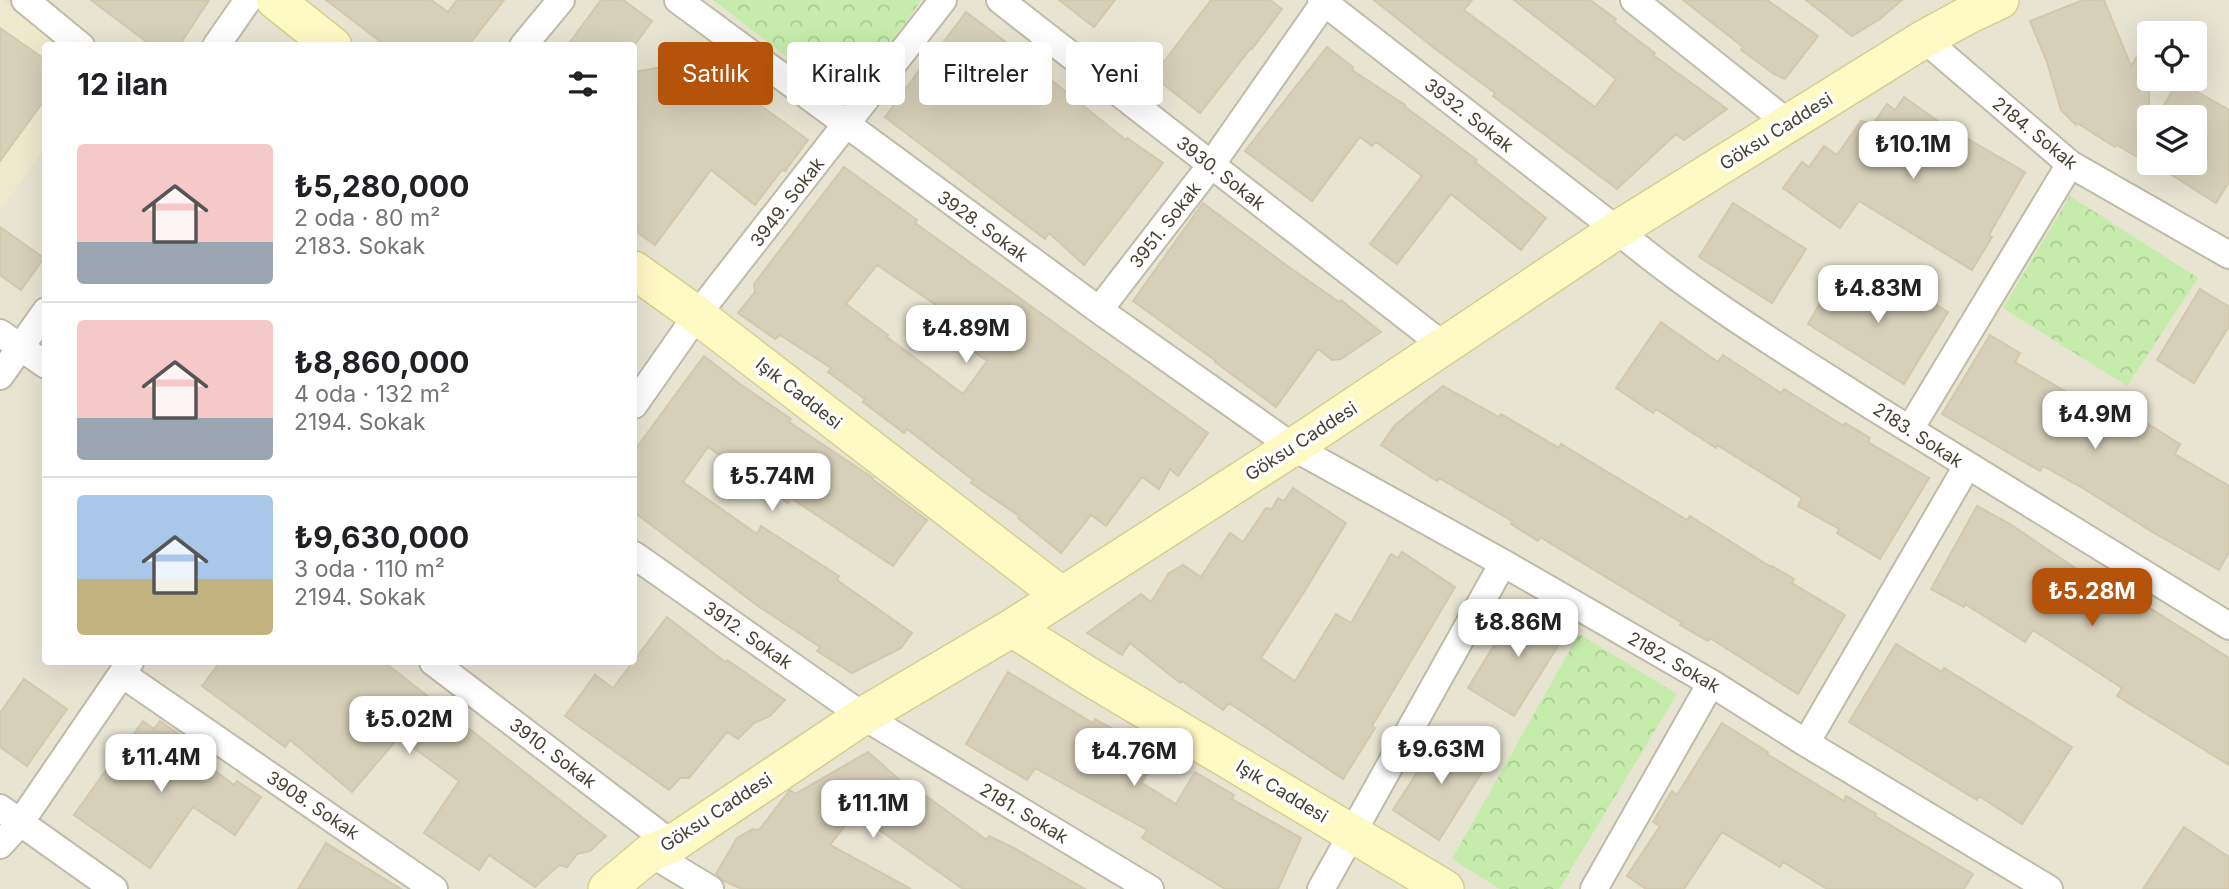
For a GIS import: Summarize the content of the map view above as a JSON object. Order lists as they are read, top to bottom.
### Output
{
  "streets": {
    "street": [
      "3932. Sokak",
      "Göksu Caddesi",
      "2184. Sokak",
      "3930. Sokak",
      "3949. Sokak",
      "3951. Sokak",
      "3928. Sokak",
      "Işık Caddesi",
      "2183. Sokak",
      "3912. Sokak",
      "2182. Sokak",
      "3910. Sokak",
      "3908. Sokak",
      "2181. Sokak"
    ]
  },
  "crossings": [
    ["3932. Sokak", "Göksu Caddesi"],
    ["3932. Sokak", "3951. Sokak"],
    ["3932. Sokak", "2183. Sokak"],
    ["Göksu Caddesi", "2184. Sokak"],
    ["Göksu Caddesi", "3930. Sokak"],
    ["Göksu Caddesi", "3928. Sokak"],
    ["Göksu Caddesi", "Işık Caddesi"],
    ["Göksu Caddesi", "2183. Sokak"],
    ["Göksu Caddesi", "3912. Sokak"],
    ["Göksu Caddesi", "2182. Sokak"],
    ["Göksu Caddesi", "3910. Sokak"],
    ["Göksu Caddesi", "2181. Sokak"],
    ["3930. Sokak", "3951. Sokak"],
    ["3949. Sokak", "3928. Sokak"],
    ["3949. Sokak", "Işık Caddesi"],
    ["3951. Sokak", "3928. Sokak"],
    ["3928. Sokak", "2182. Sokak"],
    ["3912. Sokak", "2181. Sokak"]
  ],
  "page": {
    "chip": [
      "Satılık",
      "Kiralık",
      "Filtreler",
      "Yeni"
    ],
    "heading": "12 ilan",
    "price": [
      "₺10.1M",
      "₺4.83M",
      "₺4.89M",
      "₺4.9M",
      "₺5.74M",
      "₺5.28M",
      "₺8.86M",
      "₺5.02M",
      "₺9.63M",
      "₺4.76M",
      "₺11.4M",
      "₺11.1M"
    ],
    "list": [
      {
        "name": "₺5,280,000",
        "note": "2 oda · 80 m² · 2183. Sokak"
      },
      {
        "name": "₺8,860,000",
        "note": "4 oda · 132 m² · 2194. Sokak"
      },
      {
        "name": "₺9,630,000",
        "note": "3 oda · 110 m² · 2194. Sokak"
      }
    ]
  }
}
